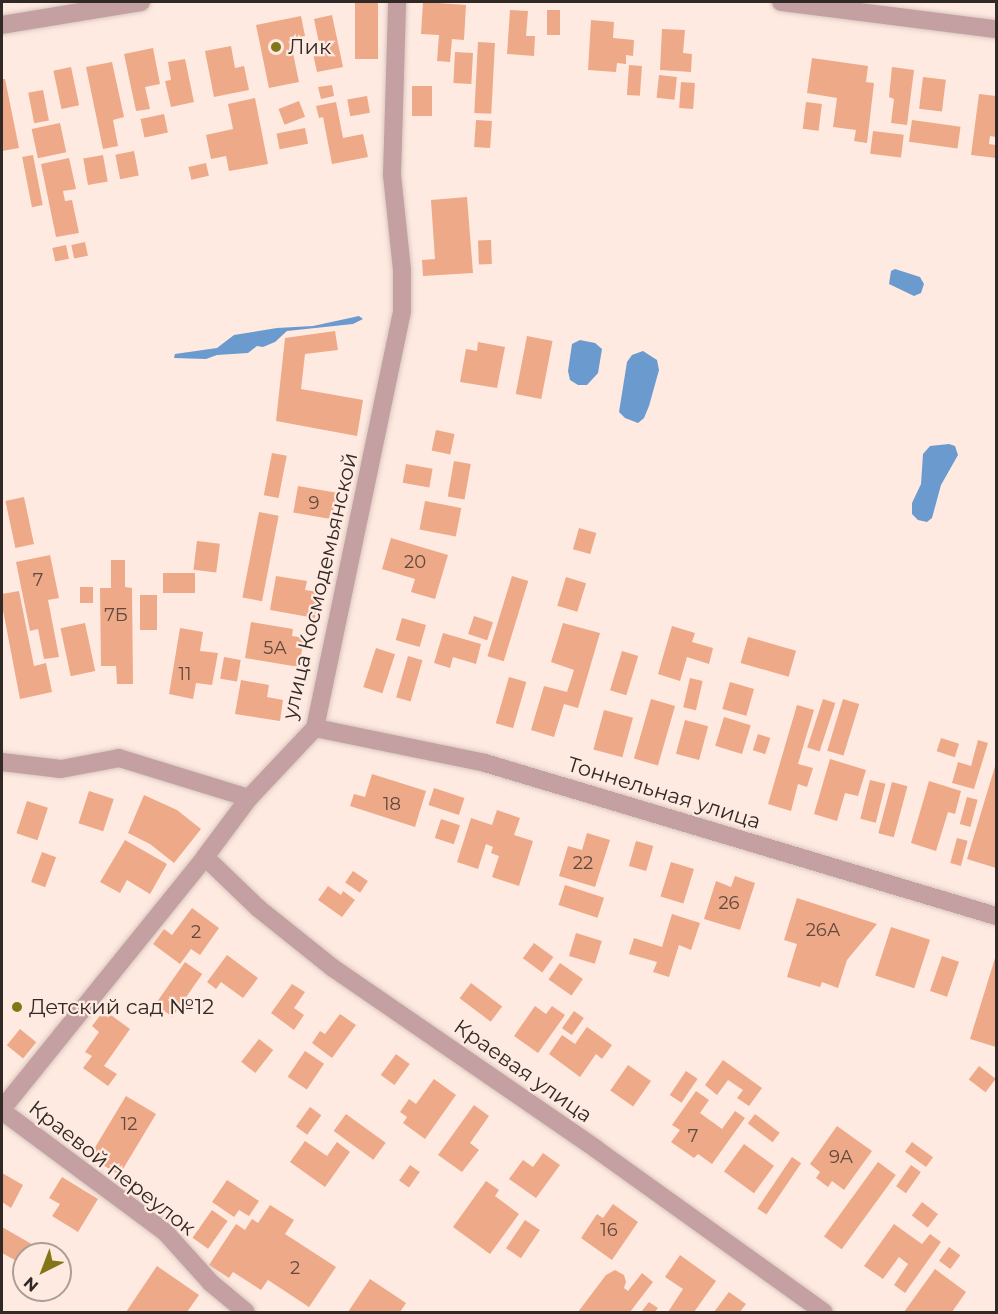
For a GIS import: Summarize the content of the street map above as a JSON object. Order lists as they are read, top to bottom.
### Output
{
  "streets": {
    "street": [
      "улица Космодемьянской",
      "Тоннельная улица",
      "Краевая улица",
      "Краевой переулок"
    ]
  },
  "crossings": [
    ["улица Космодемьянской", "Тоннельная улица"],
    ["улица Космодемьянской", "Краевая улица"],
    ["улица Космодемьянской", "Краевой переулок"]
  ],
  "places": ["Лик", "Детский сад №12"],
  "house_numbers": [
    "9",
    "20",
    "7",
    "7Б",
    "5А",
    "11",
    "18",
    "22",
    "26",
    "26А",
    "2",
    "12",
    "7",
    "9А",
    "16",
    "2"
  ],
  "north": "bottom left"
}
